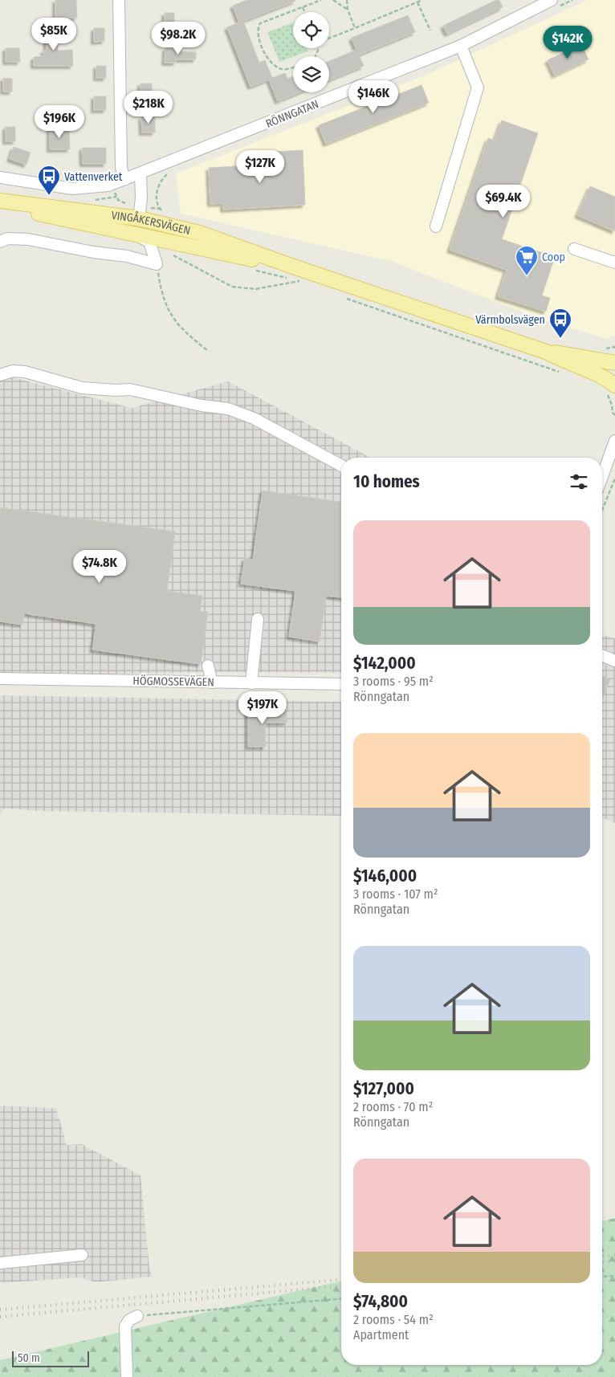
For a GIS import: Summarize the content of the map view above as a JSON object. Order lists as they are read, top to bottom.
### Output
{
  "streets": {
    "main road": ["VINGÅKERSVÄGEN"],
    "street": ["RÖNNGATAN", "HÖGMOSSEVÄGEN"]
  },
  "places": {
    "bus stop": ["Vattenverket", "Värmbolsvägen"],
    "supermarket": ["Coop"]
  },
  "scale_bar": "50 m",
  "page": {
    "price": [
      "$85K",
      "$98.2K",
      "$142K",
      "$146K",
      "$218K",
      "$196K",
      "$127K",
      "$69.4K",
      "$74.8K",
      "$197K"
    ],
    "heading": "10 homes",
    "list": [
      {
        "name": "$142,000",
        "note": "3 rooms · 95 m² · Rönngatan"
      },
      {
        "name": "$146,000",
        "note": "3 rooms · 107 m² · Rönngatan"
      },
      {
        "name": "$127,000",
        "note": "2 rooms · 70 m² · Rönngatan"
      },
      {
        "name": "$74,800",
        "note": "2 rooms · 54 m² · Apartment"
      }
    ],
    "scale": "50 m"
  }
}
